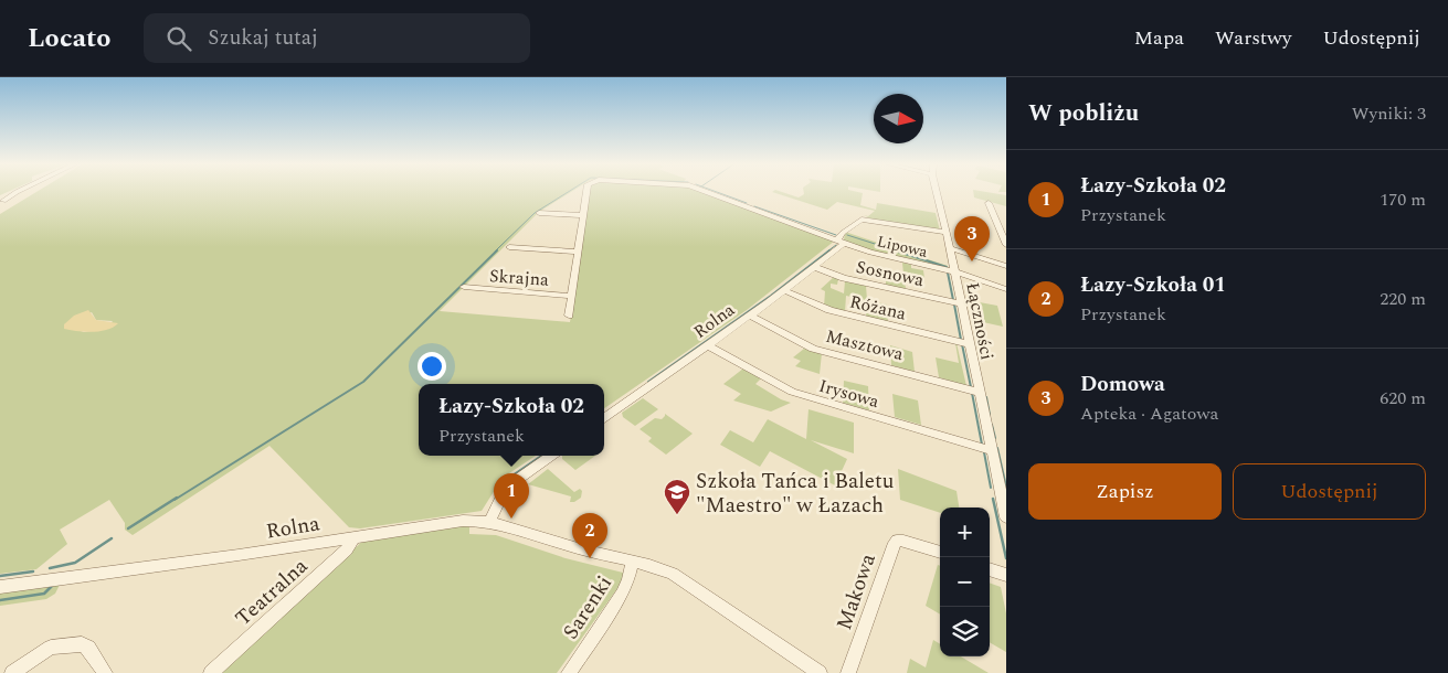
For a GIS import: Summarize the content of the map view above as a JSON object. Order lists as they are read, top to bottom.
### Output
{
  "streets": {
    "street": [
      "Lipowa",
      "Sosnowa",
      "Skrajna",
      "Różana",
      "Rolna",
      "Łączności",
      "Masztowa",
      "Irysowa",
      "Teatralna",
      "Makowa",
      "Sarenki"
    ]
  },
  "crossings": [
    ["Lipowa", "Skrajna"],
    ["Lipowa", "Rolna"],
    ["Lipowa", "Łączności"],
    ["Sosnowa", "Rolna"],
    ["Sosnowa", "Łączności"],
    ["Różana", "Rolna"],
    ["Różana", "Łączności"],
    ["Rolna", "Łączności"],
    ["Rolna", "Masztowa"],
    ["Rolna", "Irysowa"],
    ["Rolna", "Teatralna"],
    ["Rolna", "Sarenki"],
    ["Łączności", "Masztowa"],
    ["Łączności", "Irysowa"]
  ],
  "places": {
    "school or university": ["Szkoła Tańca i Baletu \"Maestro\" w Łazach"]
  },
  "north": "right",
  "page": {
    "header": "Locato",
    "search": "Szukaj tutaj",
    "nav": ["Mapa", "Warstwy", "Udostępnij"],
    "heading": ["W pobliżu", "Wyniki: 3"],
    "list": [
      {
        "mark": "1",
        "name": "Łazy-Szkoła 02",
        "note": "Przystanek",
        "value": "170 m"
      },
      {
        "mark": "2",
        "name": "Łazy-Szkoła 01",
        "note": "Przystanek",
        "value": "220 m"
      },
      {
        "mark": "3",
        "name": "Domowa",
        "note": "Apteka · Agatowa",
        "value": "620 m"
      }
    ],
    "pins": ["3", "1", "2"],
    "popup": ["Łazy-Szkoła 02", "Przystanek"],
    "buttons": ["Zapisz", "Udostępnij"],
    "map_buttons": ["+", "−"]
  }
}
